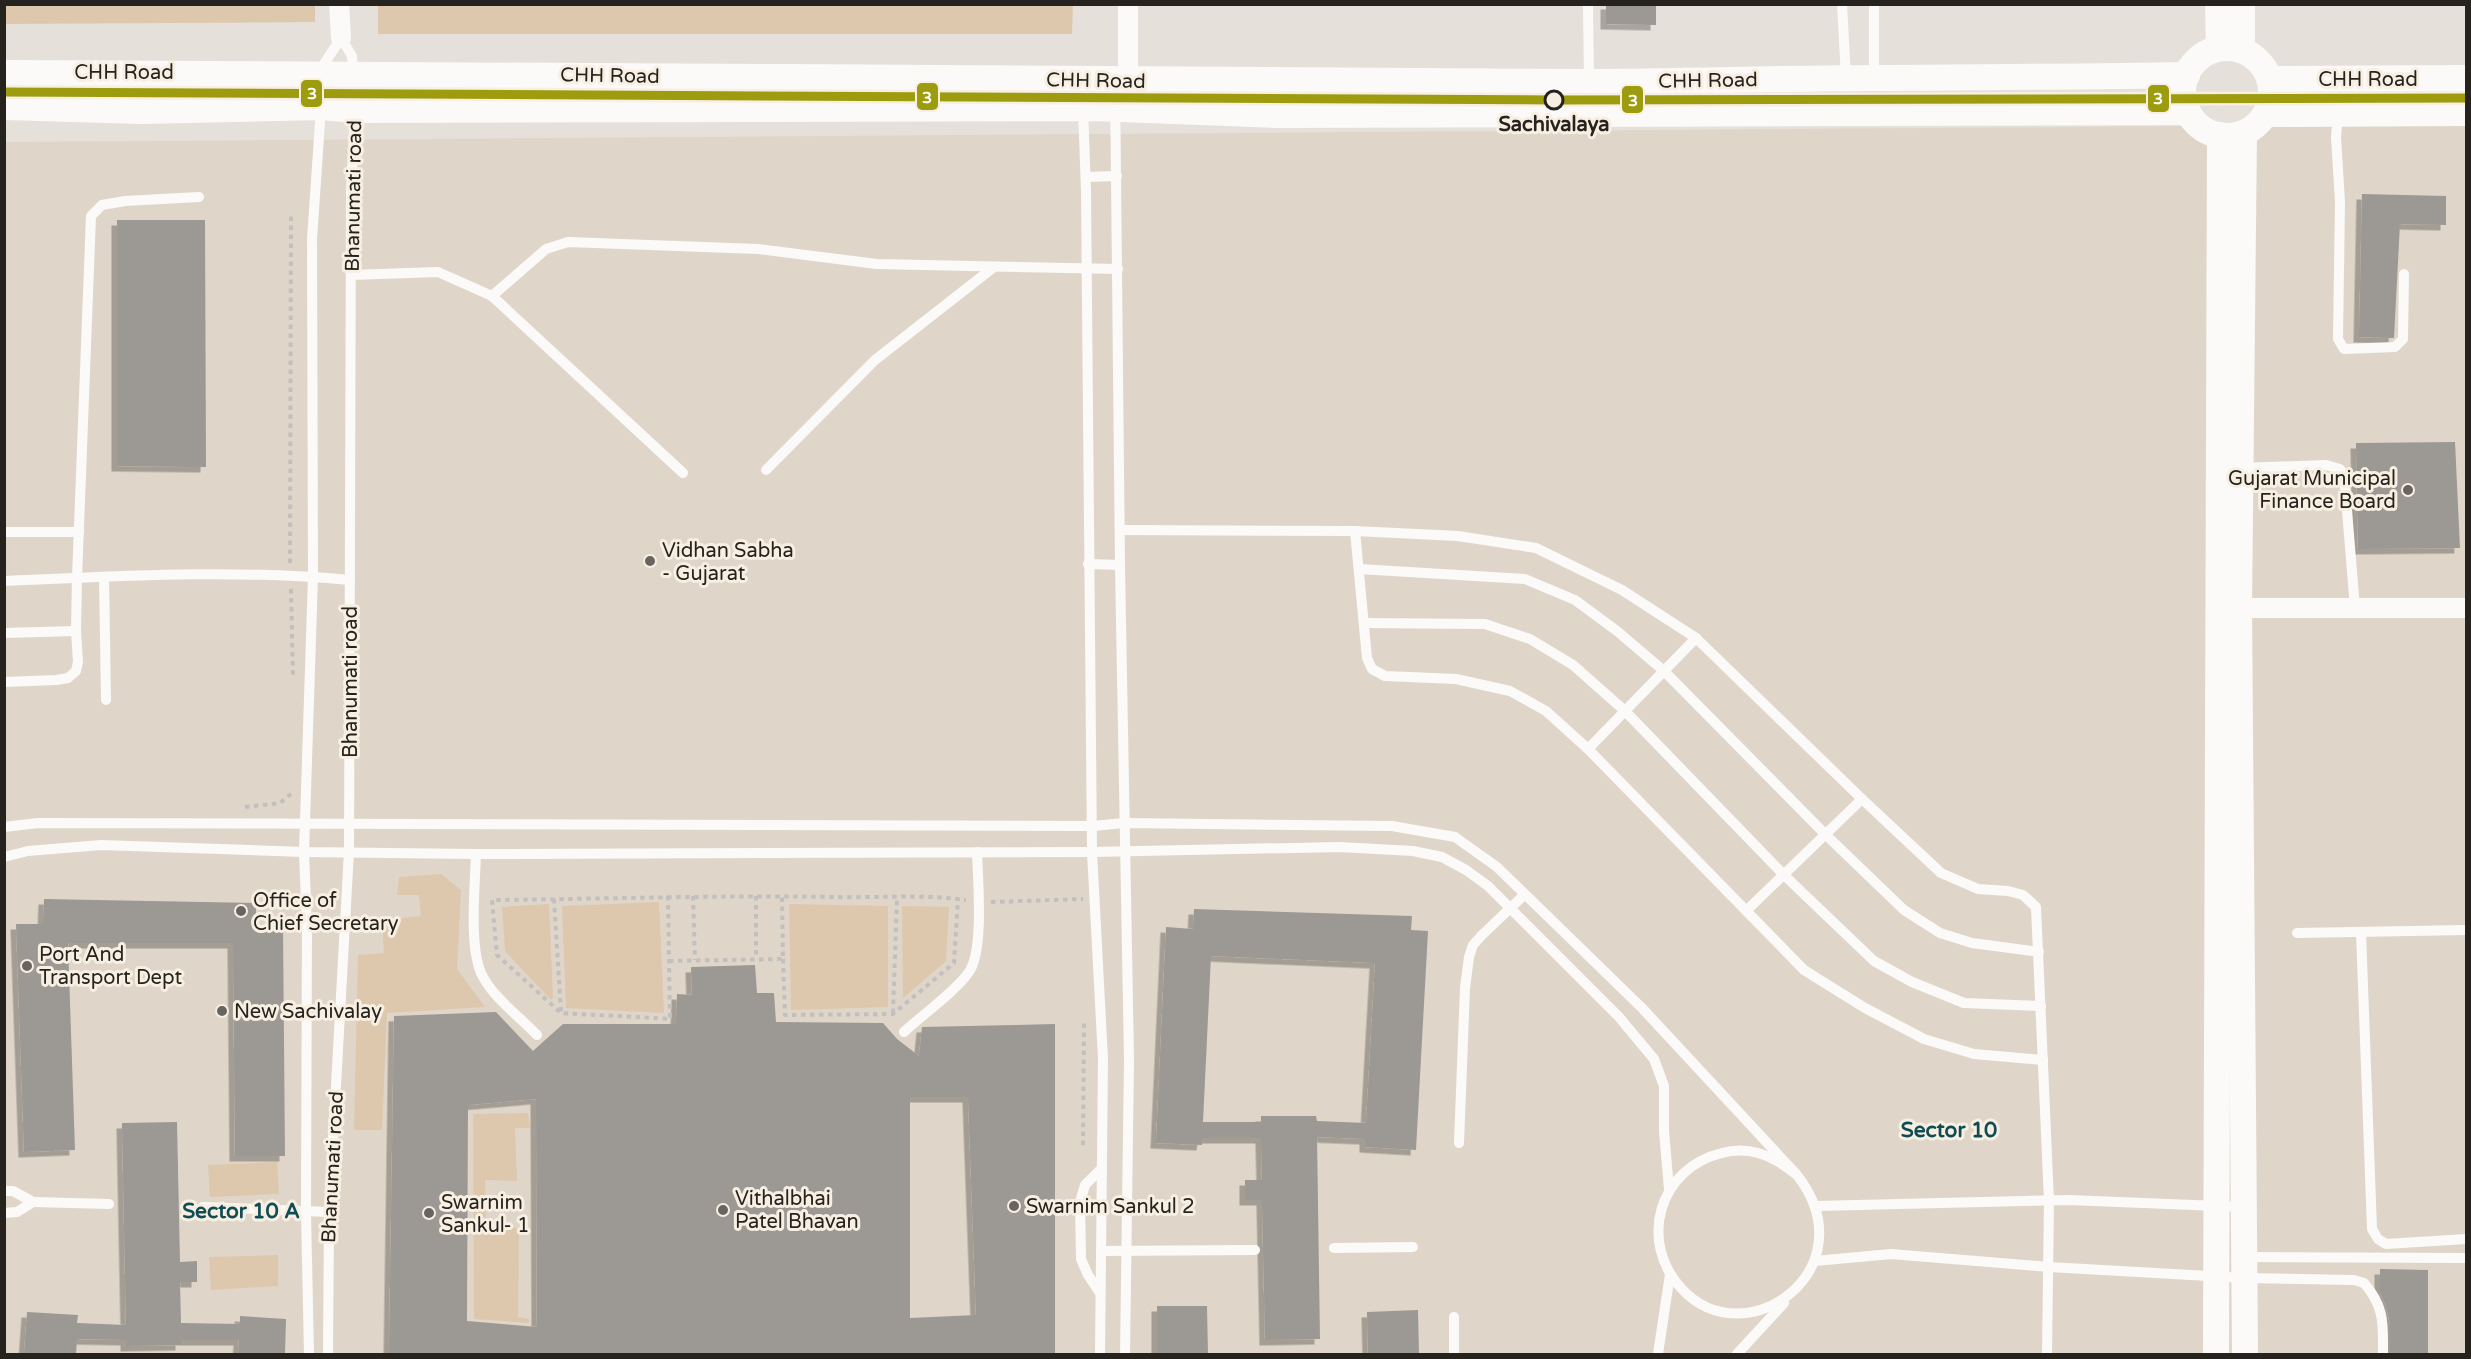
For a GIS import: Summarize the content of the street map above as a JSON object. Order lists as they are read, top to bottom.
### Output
{
  "streets": {
    "street": ["CHH Road"],
    "lane": ["Bhanumati road"]
  },
  "crossings": [
    ["CHH Road", "Bhanumati road"]
  ],
  "districts": ["Sector 10", "Sector 10 A"],
  "places": [
    "Sachivalaya",
    "Gujarat Municipal Finance Board",
    "Vidhan Sabha - Gujarat",
    "Office of Chief Secretary",
    "Port And Transport Dept",
    "New Sachivalay",
    "Swarnim Sankul 2",
    "Vithalbhai Patel Bhavan",
    "Swarnim Sankul- 1"
  ],
  "lines": ["transit line 3"]
}
